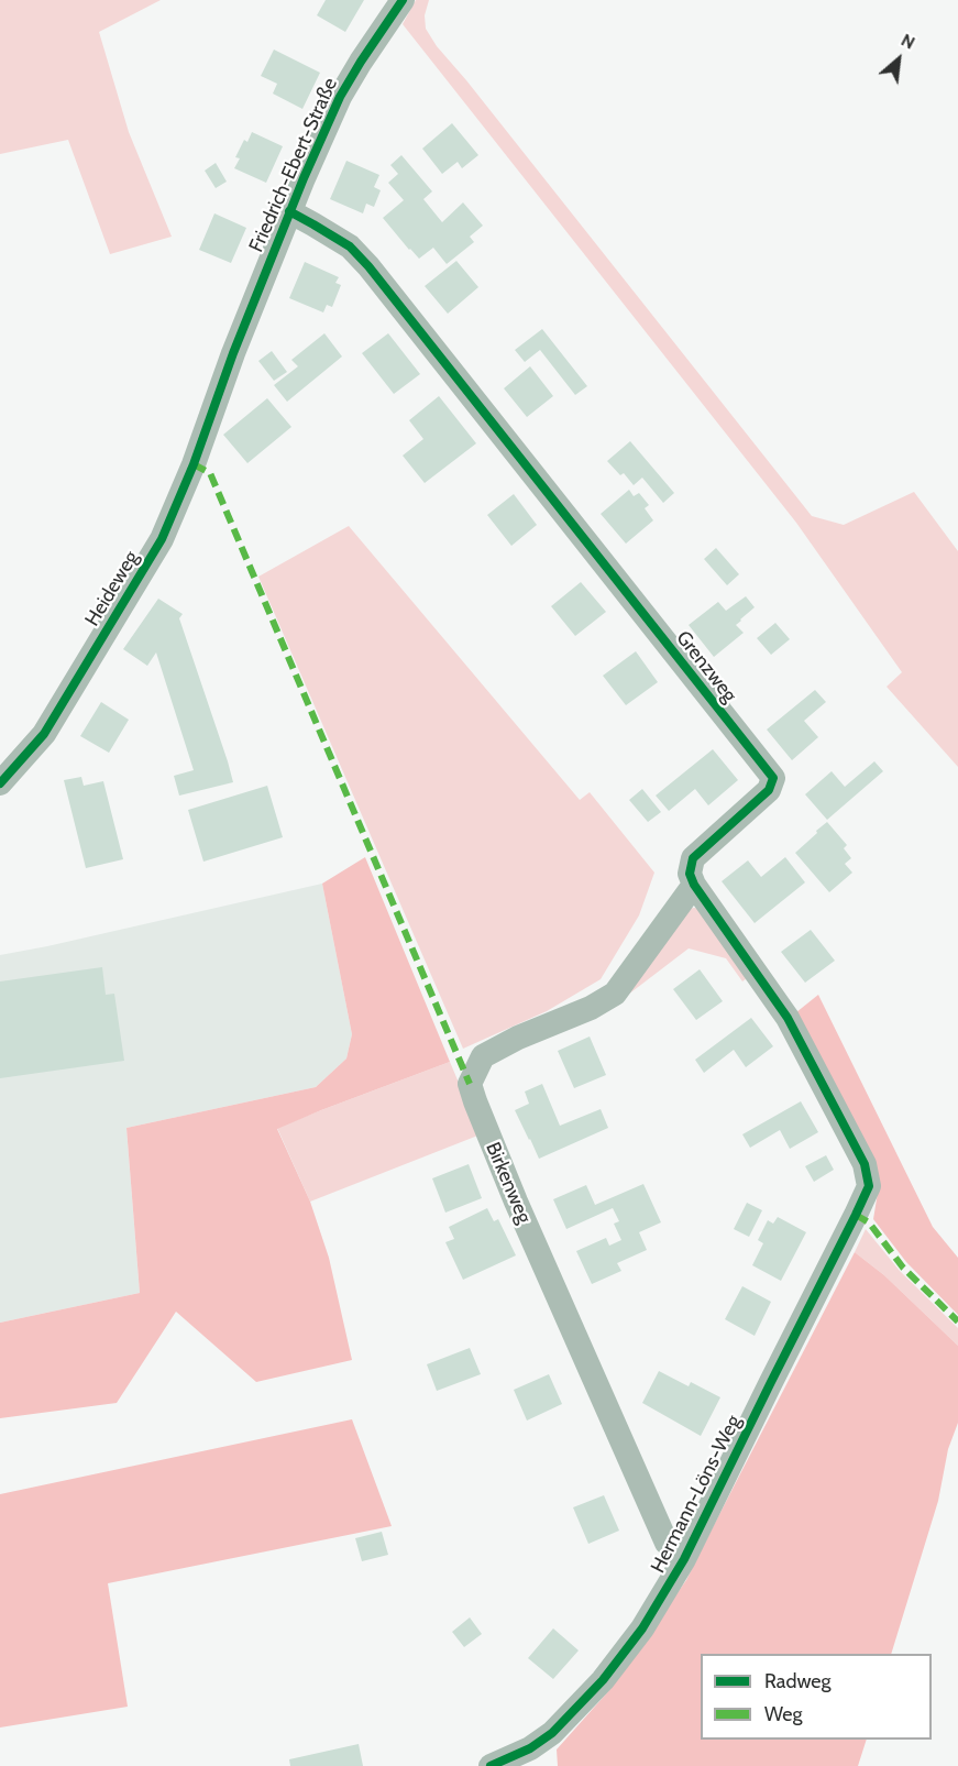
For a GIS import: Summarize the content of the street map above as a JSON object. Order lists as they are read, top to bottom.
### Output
{
  "streets": {
    "street": [
      "Friedrich-Ebert-Straße",
      "Heideweg",
      "Grenzweg",
      "Birkenweg",
      "Hermann-Löns-Weg"
    ]
  },
  "crossings": [
    ["Friedrich-Ebert-Straße", "Heideweg"],
    ["Friedrich-Ebert-Straße", "Grenzweg"],
    ["Grenzweg", "Birkenweg"],
    ["Grenzweg", "Hermann-Löns-Weg"],
    ["Birkenweg", "Hermann-Löns-Weg"]
  ],
  "legend": ["Radweg", "Weg"],
  "north": "top right"
}
